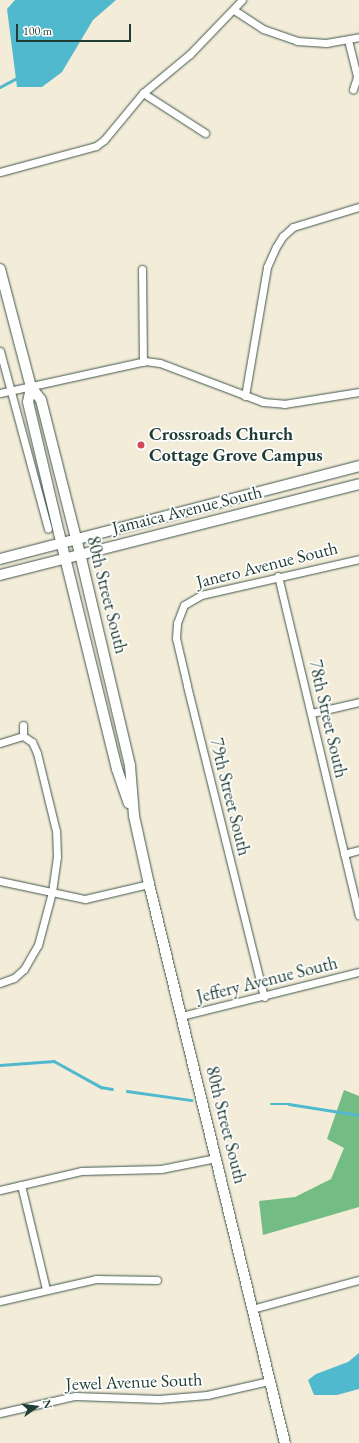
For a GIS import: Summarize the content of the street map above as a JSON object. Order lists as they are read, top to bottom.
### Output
{
  "streets": {
    "main road": ["Jamaica Avenue South", "80th Street South"],
    "street": [
      "Janero Avenue South",
      "78th Street South",
      "79th Street South",
      "Jeffery Avenue South",
      "Jewel Avenue South"
    ]
  },
  "crossings": [
    ["Jamaica Avenue South", "80th Street South"],
    ["Janero Avenue South", "78th Street South"],
    ["Janero Avenue South", "79th Street South"],
    ["80th Street South", "Jeffery Avenue South"],
    ["80th Street South", "Jewel Avenue South"],
    ["79th Street South", "Jeffery Avenue South"]
  ],
  "places": ["Crossroads Church Cottage Grove Campus"],
  "scale_bar": "100 m",
  "north": "right"
}
